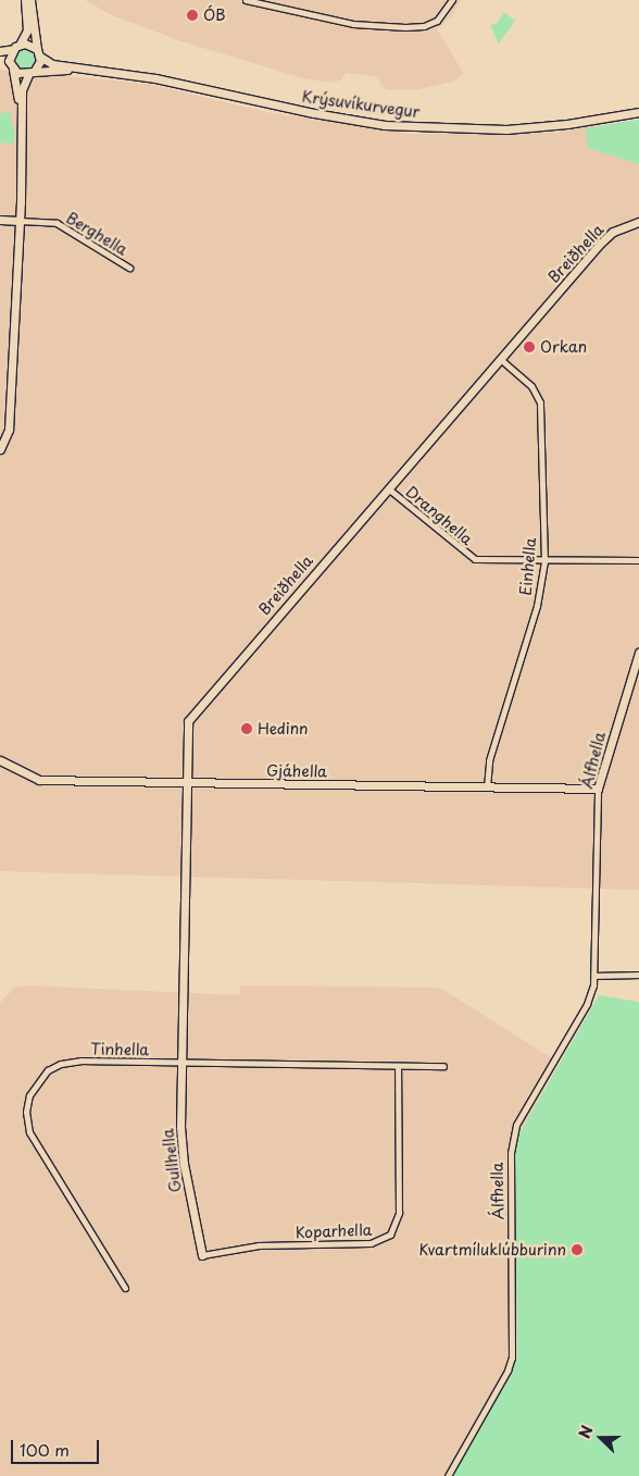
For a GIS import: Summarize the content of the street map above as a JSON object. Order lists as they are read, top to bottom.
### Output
{
  "streets": {
    "street": [
      "Krýsuvíkurvegur",
      "Berghella",
      "Breiðhella",
      "Dranghella",
      "Einhella",
      "Álfhella",
      "Gjáhella",
      "Tinhella",
      "Gullhella",
      "Koparhella"
    ]
  },
  "crossings": [
    ["Breiðhella", "Dranghella"],
    ["Breiðhella", "Einhella"],
    ["Breiðhella", "Gjáhella"],
    ["Breiðhella", "Tinhella"],
    ["Breiðhella", "Gullhella"],
    ["Dranghella", "Einhella"],
    ["Einhella", "Gjáhella"],
    ["Álfhella", "Gjáhella"],
    ["Tinhella", "Gullhella"],
    ["Tinhella", "Koparhella"],
    ["Gullhella", "Koparhella"]
  ],
  "places": [
    "ÓB",
    "Orkan",
    "Hedinn",
    "Kvartmíluklúbburinn"
  ],
  "scale_bar": "100 m",
  "north": "left"
}
